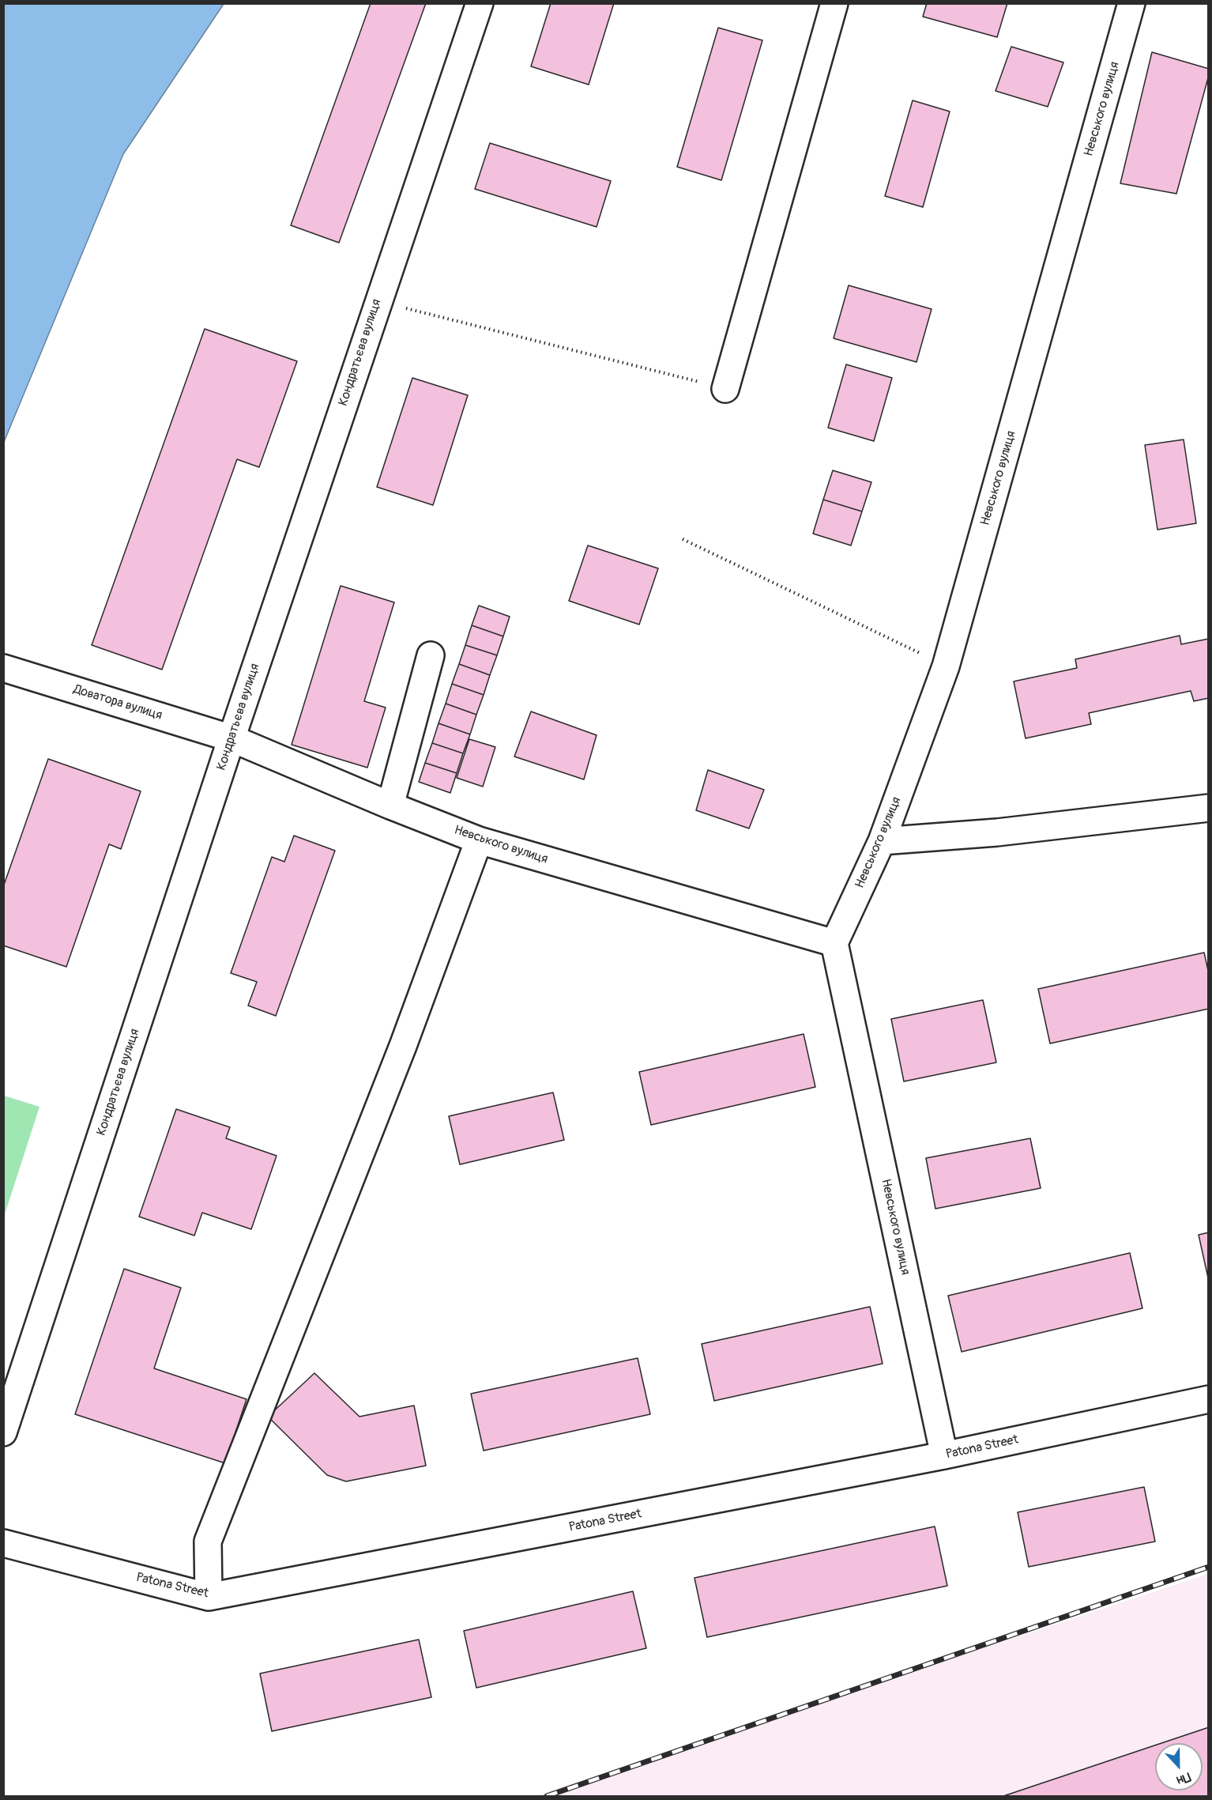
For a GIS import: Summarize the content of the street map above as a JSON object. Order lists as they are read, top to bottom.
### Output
{
  "streets": {
    "street": [
      "Невського вулиця",
      "Кондратьєва вулиця",
      "Доватора вулиця",
      "Patona Street"
    ]
  },
  "crossings": [
    ["Невського вулиця", "Кондратьєва вулиця"],
    ["Невського вулиця", "Доватора вулиця"],
    ["Невського вулиця", "Patona Street"],
    ["Кондратьєва вулиця", "Доватора вулиця"]
  ],
  "north": "bottom"
}
